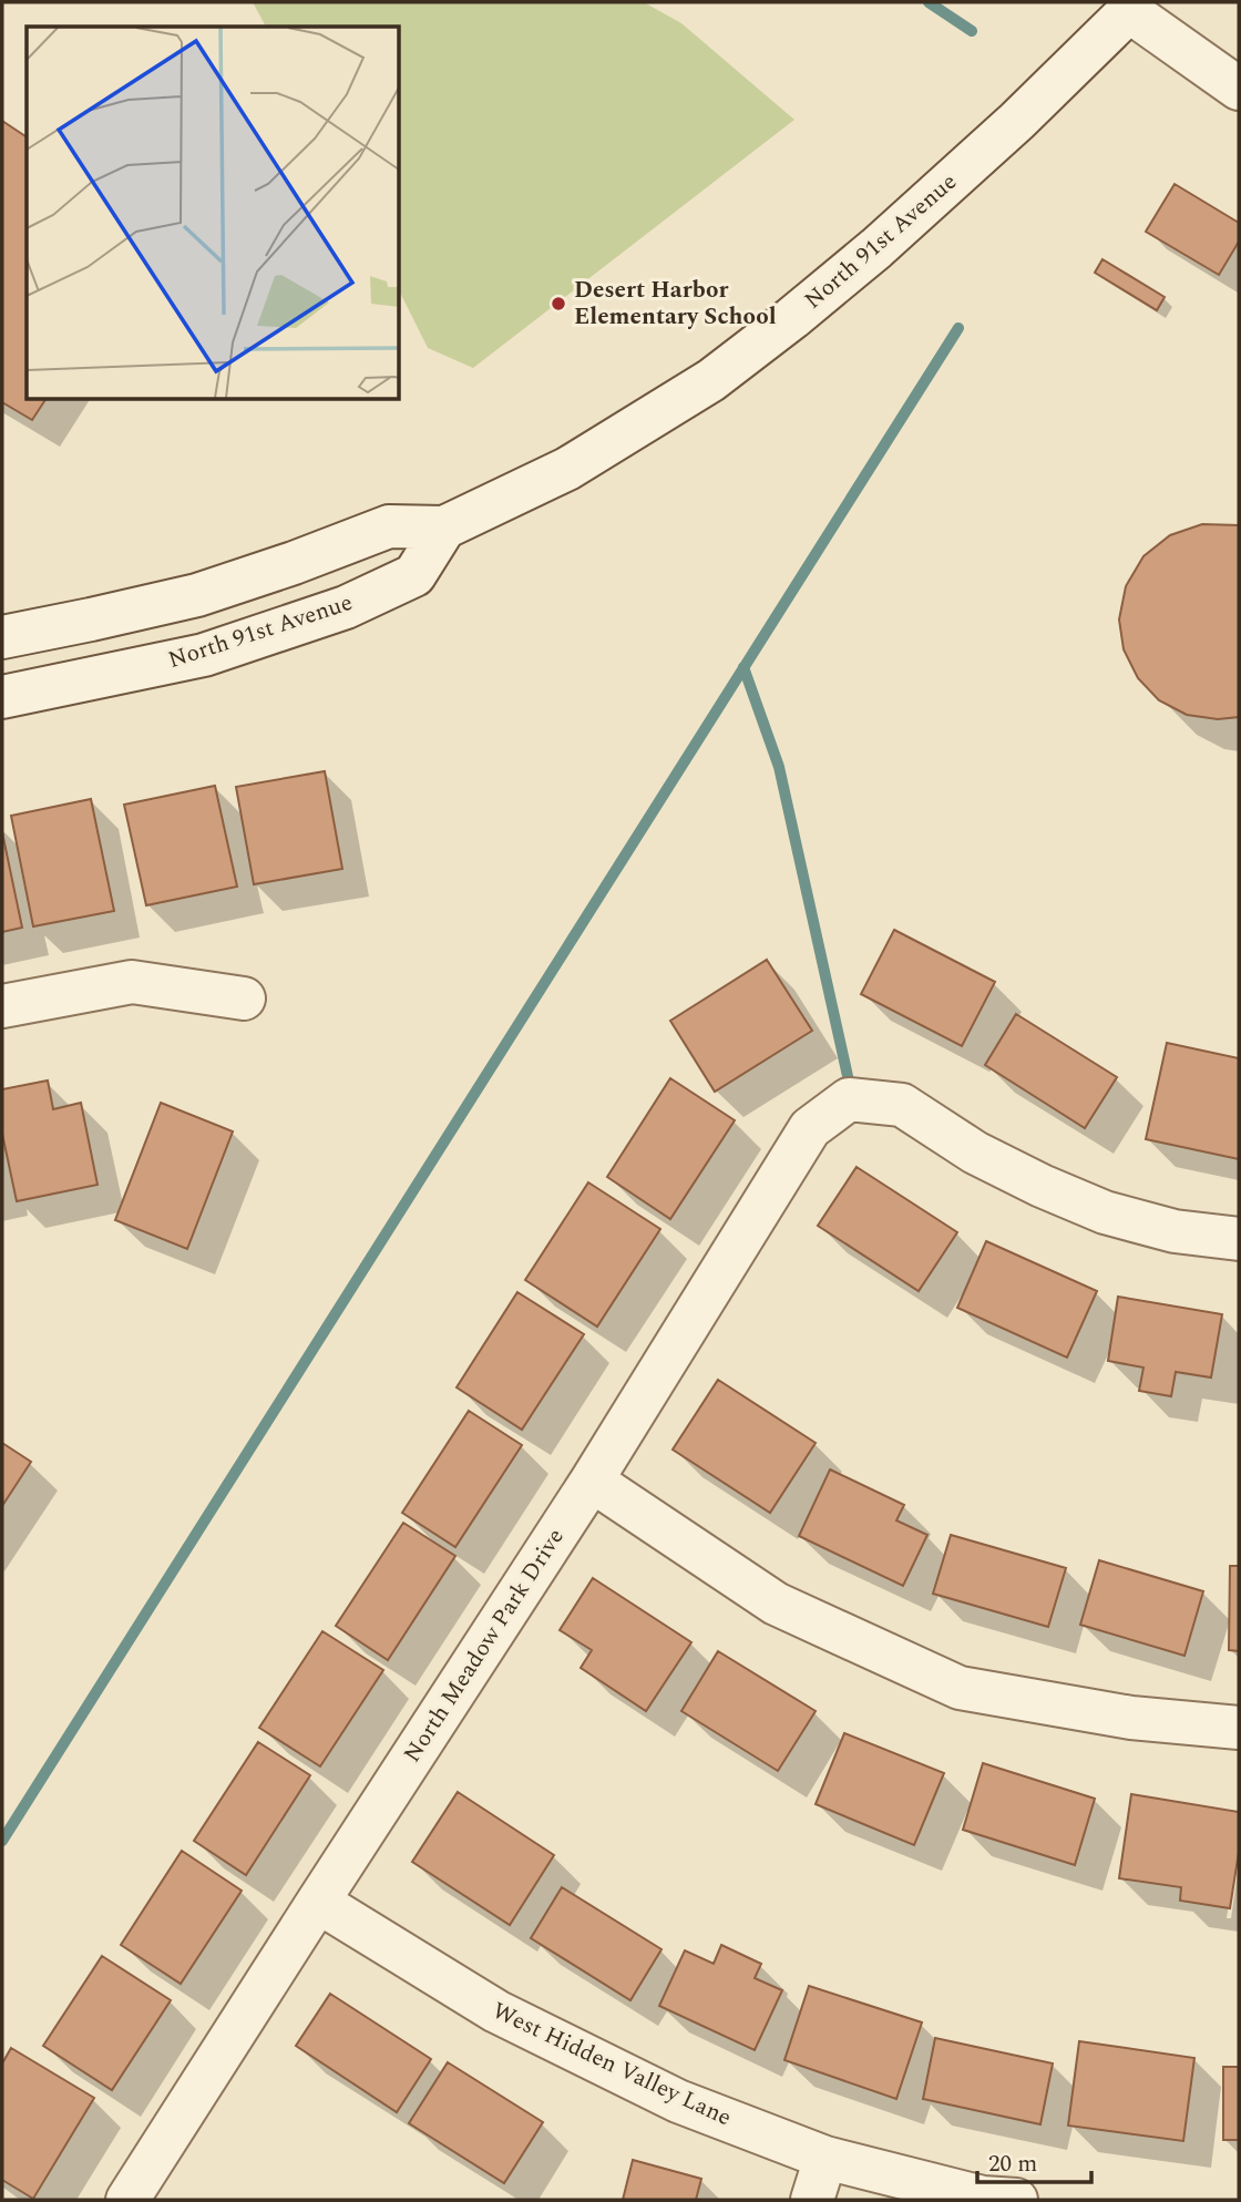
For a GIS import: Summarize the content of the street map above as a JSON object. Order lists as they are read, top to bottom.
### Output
{
  "streets": {
    "street": ["North 91st Avenue", "North Meadow Park Drive", "West Hidden Valley Lane"]
  },
  "crossings": [
    ["North Meadow Park Drive", "West Hidden Valley Lane"]
  ],
  "places": ["Desert Harbor Elementary School"],
  "scale_bar": "20 m"
}
